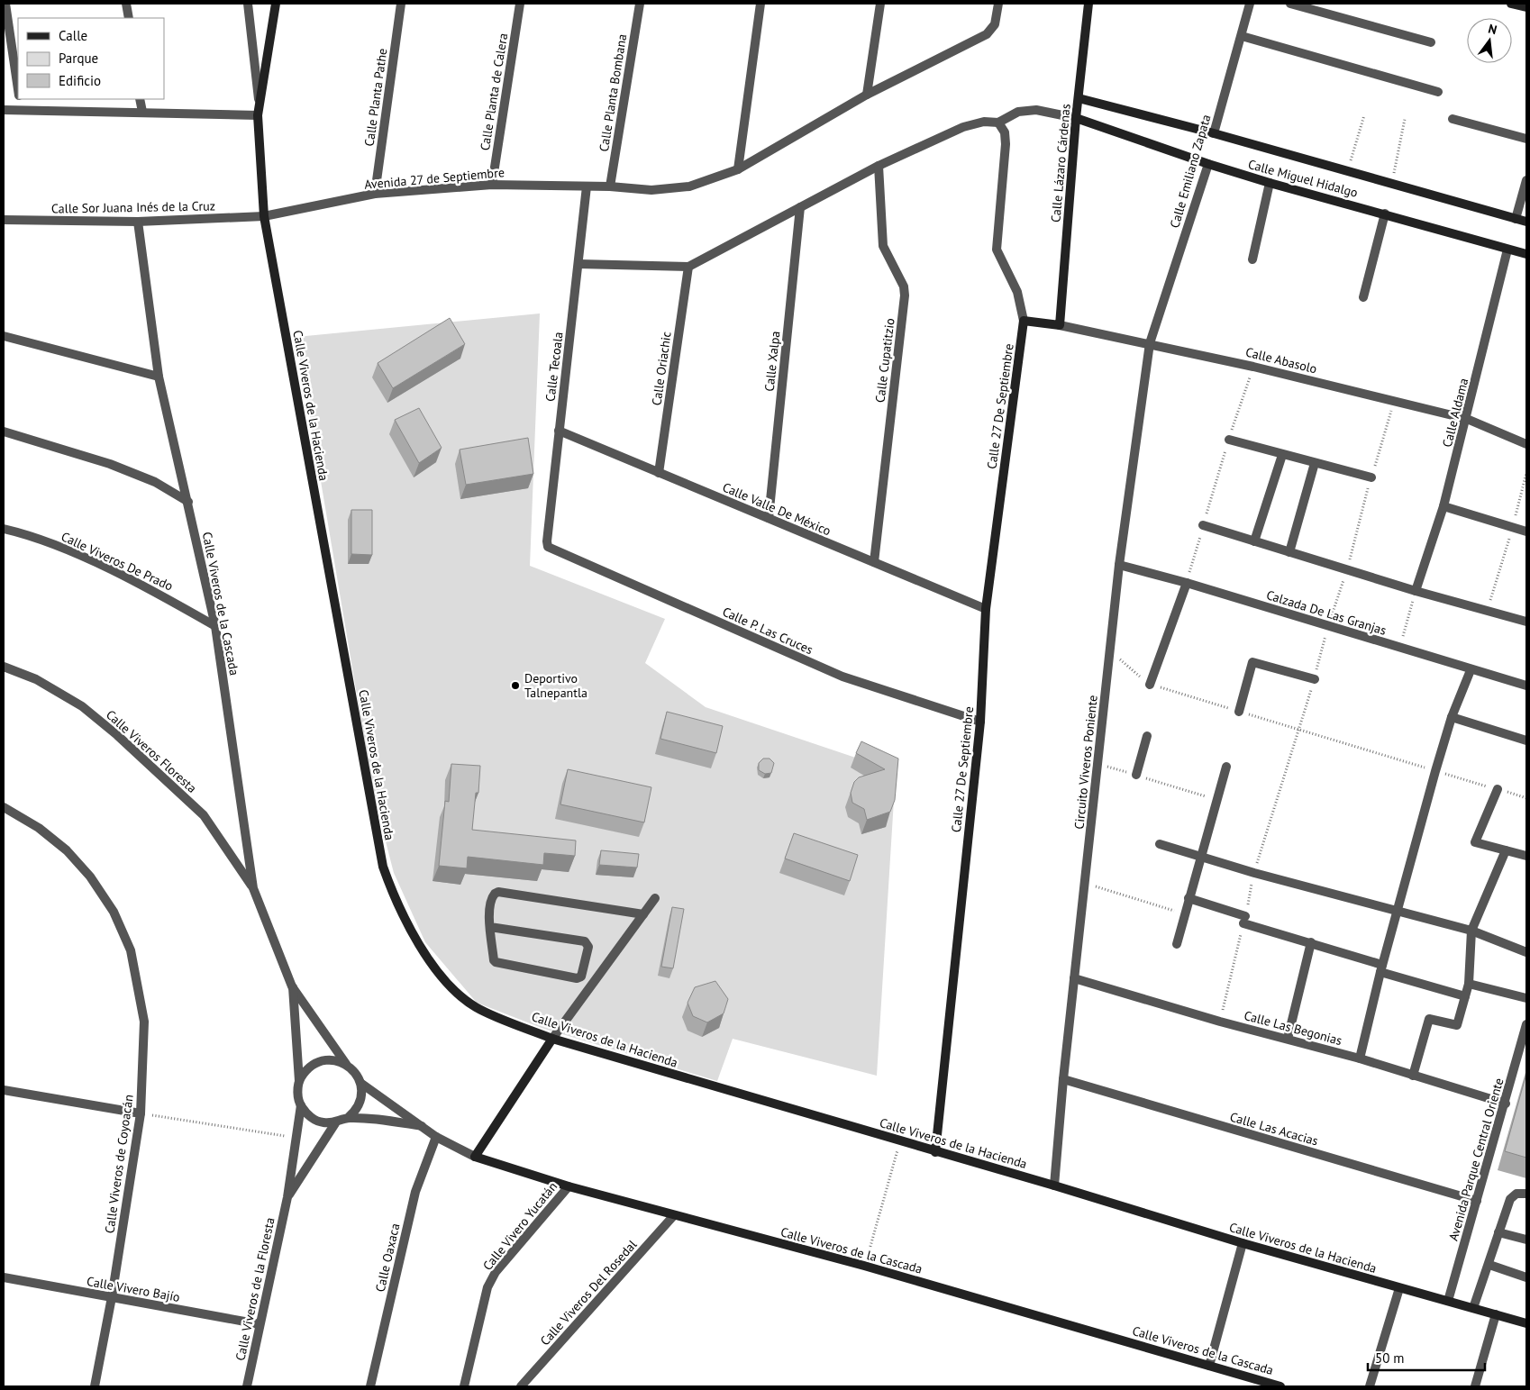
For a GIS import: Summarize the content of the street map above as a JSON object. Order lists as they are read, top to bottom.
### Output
{
  "streets": {
    "street": [
      "Calle Planta de Calera",
      "Calle Planta Bombana",
      "Calle Planta Pathe",
      "Calle Lázaro Cárdenas",
      "Calle Emiliano Zapata",
      "Avenida 27 de Septiembre",
      "Calle Miguel Hidalgo",
      "Calle Sor Juana Inés de la Cruz",
      "Calle Cupatitzio",
      "Calle Abasolo",
      "Calle Xalpa",
      "Calle Tecoala",
      "Calle Oriachic",
      "Calle Viveros de la Hacienda",
      "Calle 27 De Septiembre",
      "Calle Aldama",
      "Calle Valle De México",
      "Calle Viveros De Prado",
      "Calle Viveros de la Cascada",
      "Calzada De Las Granjas",
      "Calle P. Las Cruces",
      "Calle Viveros Floresta",
      "Circuito Viveros Poniente",
      "Calle Las Begonias",
      "Calle Las Acacias",
      "Avenida Parque Central Oriente",
      "Calle Viveros de Coyoacán",
      "Calle Vivero Yucatán",
      "Calle Oaxaca",
      "Calle Vivero Bajío",
      "Calle Viveros de la Floresta",
      "Calle Viveros Del Rosedal"
    ]
  },
  "crossings": [
    ["Calle Planta de Calera", "Avenida 27 de Septiembre"],
    ["Calle Planta Bombana", "Avenida 27 de Septiembre"],
    ["Calle Planta Pathe", "Avenida 27 de Septiembre"],
    ["Calle Lázaro Cárdenas", "Calle Miguel Hidalgo"],
    ["Calle Lázaro Cárdenas", "Calle Abasolo"],
    ["Calle Emiliano Zapata", "Calle Miguel Hidalgo"],
    ["Calle Emiliano Zapata", "Calle Abasolo"],
    ["Calle Emiliano Zapata", "Circuito Viveros Poniente"],
    ["Avenida 27 de Septiembre", "Calle Sor Juana Inés de la Cruz"],
    ["Avenida 27 de Septiembre", "Calle Tecoala"],
    ["Avenida 27 de Septiembre", "Calle Viveros de la Hacienda"],
    ["Calle Miguel Hidalgo", "Calle Aldama"],
    ["Calle Sor Juana Inés de la Cruz", "Calle Viveros de la Hacienda"],
    ["Calle Sor Juana Inés de la Cruz", "Calle Viveros de la Cascada"],
    ["Calle Cupatitzio", "Calle Valle De México"],
    ["Calle Abasolo", "Calle 27 De Septiembre"],
    ["Calle Abasolo", "Calle Aldama"],
    ["Calle Abasolo", "Circuito Viveros Poniente"],
    ["Calle Xalpa", "Calle Valle De México"],
    ["Calle Tecoala", "Calle Valle De México"],
    ["Calle Tecoala", "Calle P. Las Cruces"],
    ["Calle Oriachic", "Calle Valle De México"],
    ["Calle Viveros de la Hacienda", "Calle 27 De Septiembre"],
    ["Calle Viveros de la Hacienda", "Circuito Viveros Poniente"],
    ["Calle Viveros de la Hacienda", "Avenida Parque Central Oriente"],
    ["Calle 27 De Septiembre", "Calle Valle De México"],
    ["Calle 27 De Septiembre", "Calle P. Las Cruces"],
    ["Calle Viveros De Prado", "Calle Viveros de la Cascada"],
    ["Calle Viveros de la Cascada", "Calle Viveros Floresta"],
    ["Calle Viveros de la Cascada", "Calle Vivero Yucatán"],
    ["Calle Viveros de la Cascada", "Calle Oaxaca"],
    ["Calle Viveros de la Cascada", "Calle Viveros de la Floresta"],
    ["Calle Viveros de la Cascada", "Calle Viveros Del Rosedal"],
    ["Calzada De Las Granjas", "Circuito Viveros Poniente"],
    ["Circuito Viveros Poniente", "Calle Las Begonias"],
    ["Circuito Viveros Poniente", "Calle Las Acacias"],
    ["Calle Las Begonias", "Avenida Parque Central Oriente"],
    ["Calle Las Acacias", "Avenida Parque Central Oriente"],
    ["Calle Viveros de Coyoacán", "Calle Vivero Bajío"],
    ["Calle Vivero Bajío", "Calle Viveros de la Floresta"]
  ],
  "places": ["Deportivo Talnepantla"],
  "legend": ["Calle", "Parque", "Edificio"],
  "scale_bar": "50 m",
  "north": "top"
}
